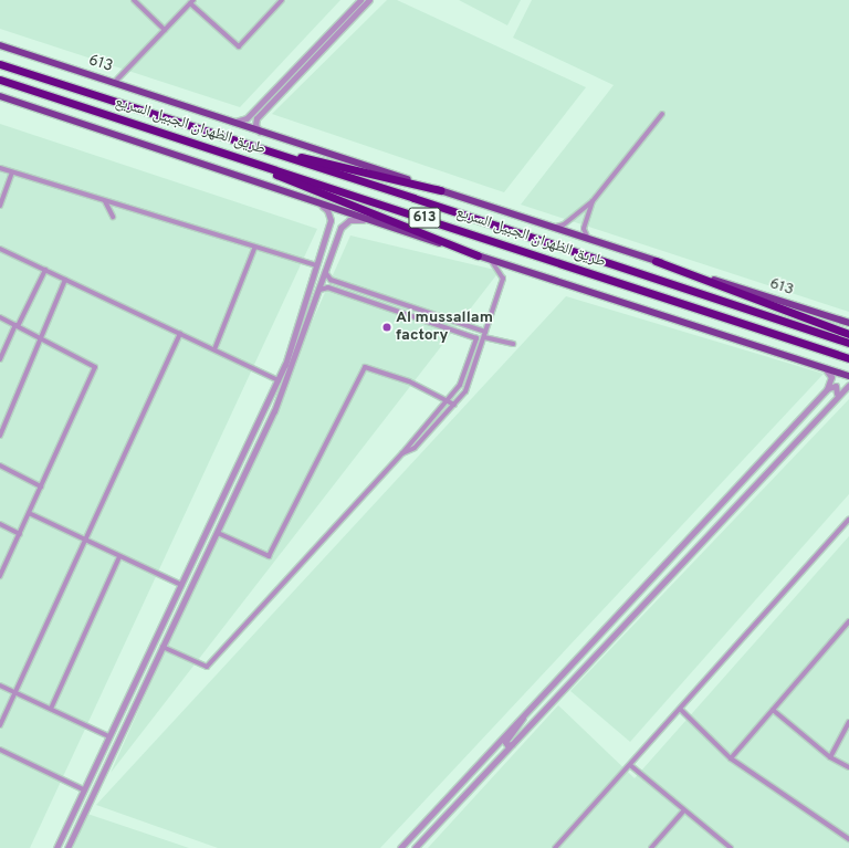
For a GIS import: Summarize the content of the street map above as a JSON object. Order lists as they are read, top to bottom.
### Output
{
  "streets": {
    "highway": ["613", "طريق الظهران الجبيل السريع"]
  },
  "places": ["Al mussallam factory"]
}
